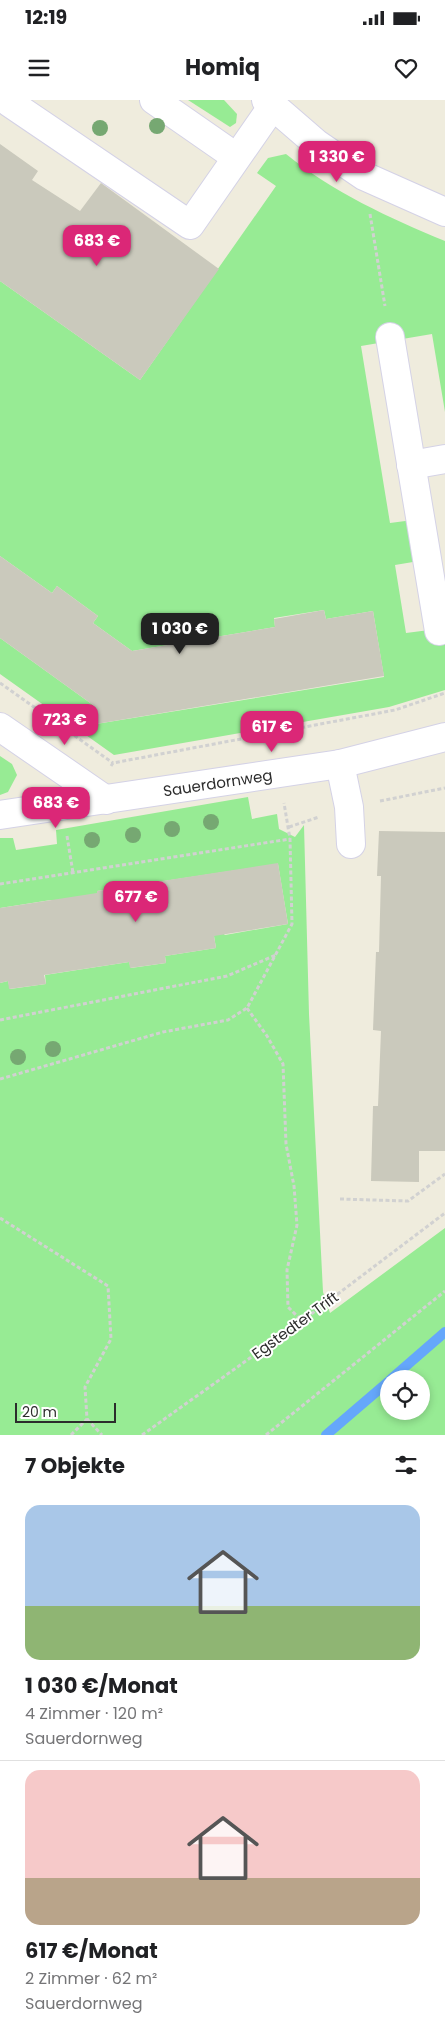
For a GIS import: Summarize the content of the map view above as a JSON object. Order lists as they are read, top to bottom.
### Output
{
  "streets": {
    "street": ["Sauerdornweg"],
    "path": ["Egstedter Trift"]
  },
  "scale_bar": "20 m",
  "page": {
    "status": "12:19",
    "header": "Homiq",
    "price": [
      "1 330 €",
      "683 €",
      "1 030 €",
      "723 €",
      "617 €",
      "683 €",
      "677 €"
    ],
    "scale": "20 m",
    "heading": "7 Objekte",
    "list": [
      {
        "name": "1 030 €/Monat",
        "note": "4 Zimmer · 120 m² · Sauerdornweg"
      },
      {
        "name": "617 €/Monat",
        "note": "2 Zimmer · 62 m² · Sauerdornweg"
      }
    ]
  }
}
